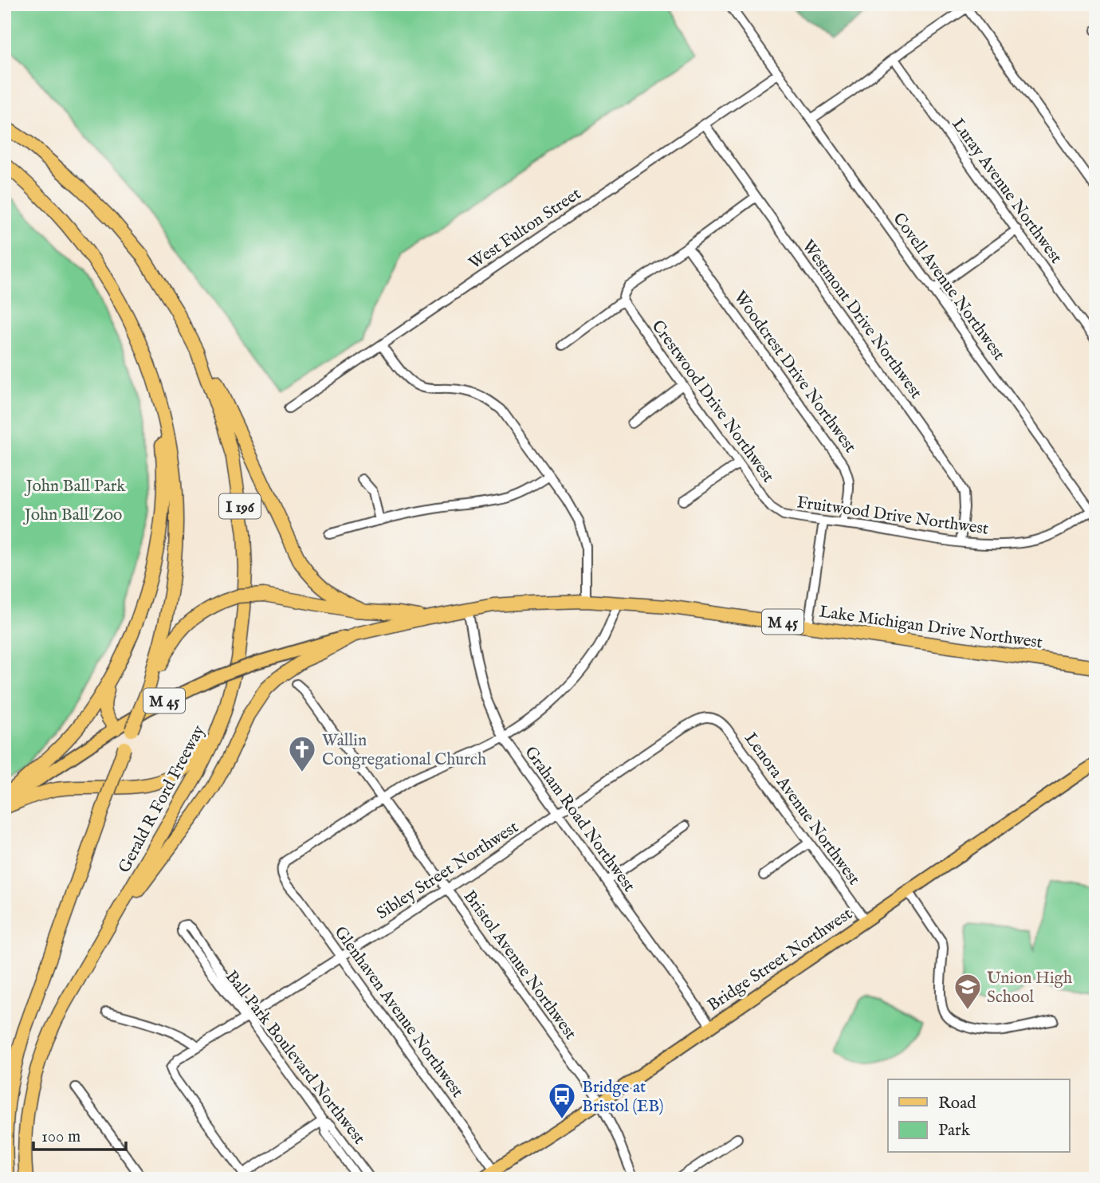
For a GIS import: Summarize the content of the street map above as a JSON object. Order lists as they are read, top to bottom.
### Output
{
  "streets": {
    "highway": [
      "I 196",
      "M 45",
      "Lake Michigan Drive Northwest",
      "Gerald R Ford Freeway"
    ],
    "main road": ["Bridge Street Northwest"],
    "street": [
      "Luray Avenue Northwest",
      "West Fulton Street",
      "Covell Avenue Northwest",
      "Westmont Drive Northwest",
      "Woodcrest Drive Northwest",
      "Crestwood Drive Northwest",
      "Fruitwood Drive Northwest",
      "Lenora Avenue Northwest",
      "Graham Road Northwest",
      "Sibley Street Northwest",
      "Bristol Avenue Northwest",
      "Glenhaven Avenue Northwest",
      "Ball Park Boulevard Northwest"
    ]
  },
  "crossings": [
    ["West Fulton Street", "Covell Avenue Northwest"],
    ["West Fulton Street", "Westmont Drive Northwest"],
    ["Covell Avenue Northwest", "Fruitwood Drive Northwest"],
    ["Westmont Drive Northwest", "Fruitwood Drive Northwest"],
    ["Woodcrest Drive Northwest", "Fruitwood Drive Northwest"],
    ["Crestwood Drive Northwest", "Fruitwood Drive Northwest"],
    ["Lake Michigan Drive Northwest", "Graham Road Northwest"],
    ["Lenora Avenue Northwest", "Sibley Street Northwest"],
    ["Lenora Avenue Northwest", "Bridge Street Northwest"],
    ["Graham Road Northwest", "Sibley Street Northwest"],
    ["Graham Road Northwest", "Bridge Street Northwest"],
    ["Sibley Street Northwest", "Bristol Avenue Northwest"],
    ["Sibley Street Northwest", "Glenhaven Avenue Northwest"],
    ["Sibley Street Northwest", "Ball Park Boulevard Northwest"],
    ["Bridge Street Northwest", "Bristol Avenue Northwest"],
    ["Bridge Street Northwest", "Glenhaven Avenue Northwest"],
    ["Bristol Avenue Northwest", "Glenhaven Avenue Northwest"]
  ],
  "parks": ["John Ball Park", "John Ball Zoo"],
  "places": {
    "church": ["Wallin Congregational Church"],
    "school or university": ["Union High School"],
    "bus stop": ["Bridge at Bristol (EB)"]
  },
  "legend": ["Road", "Park"],
  "scale_bar": "100 m"
}
